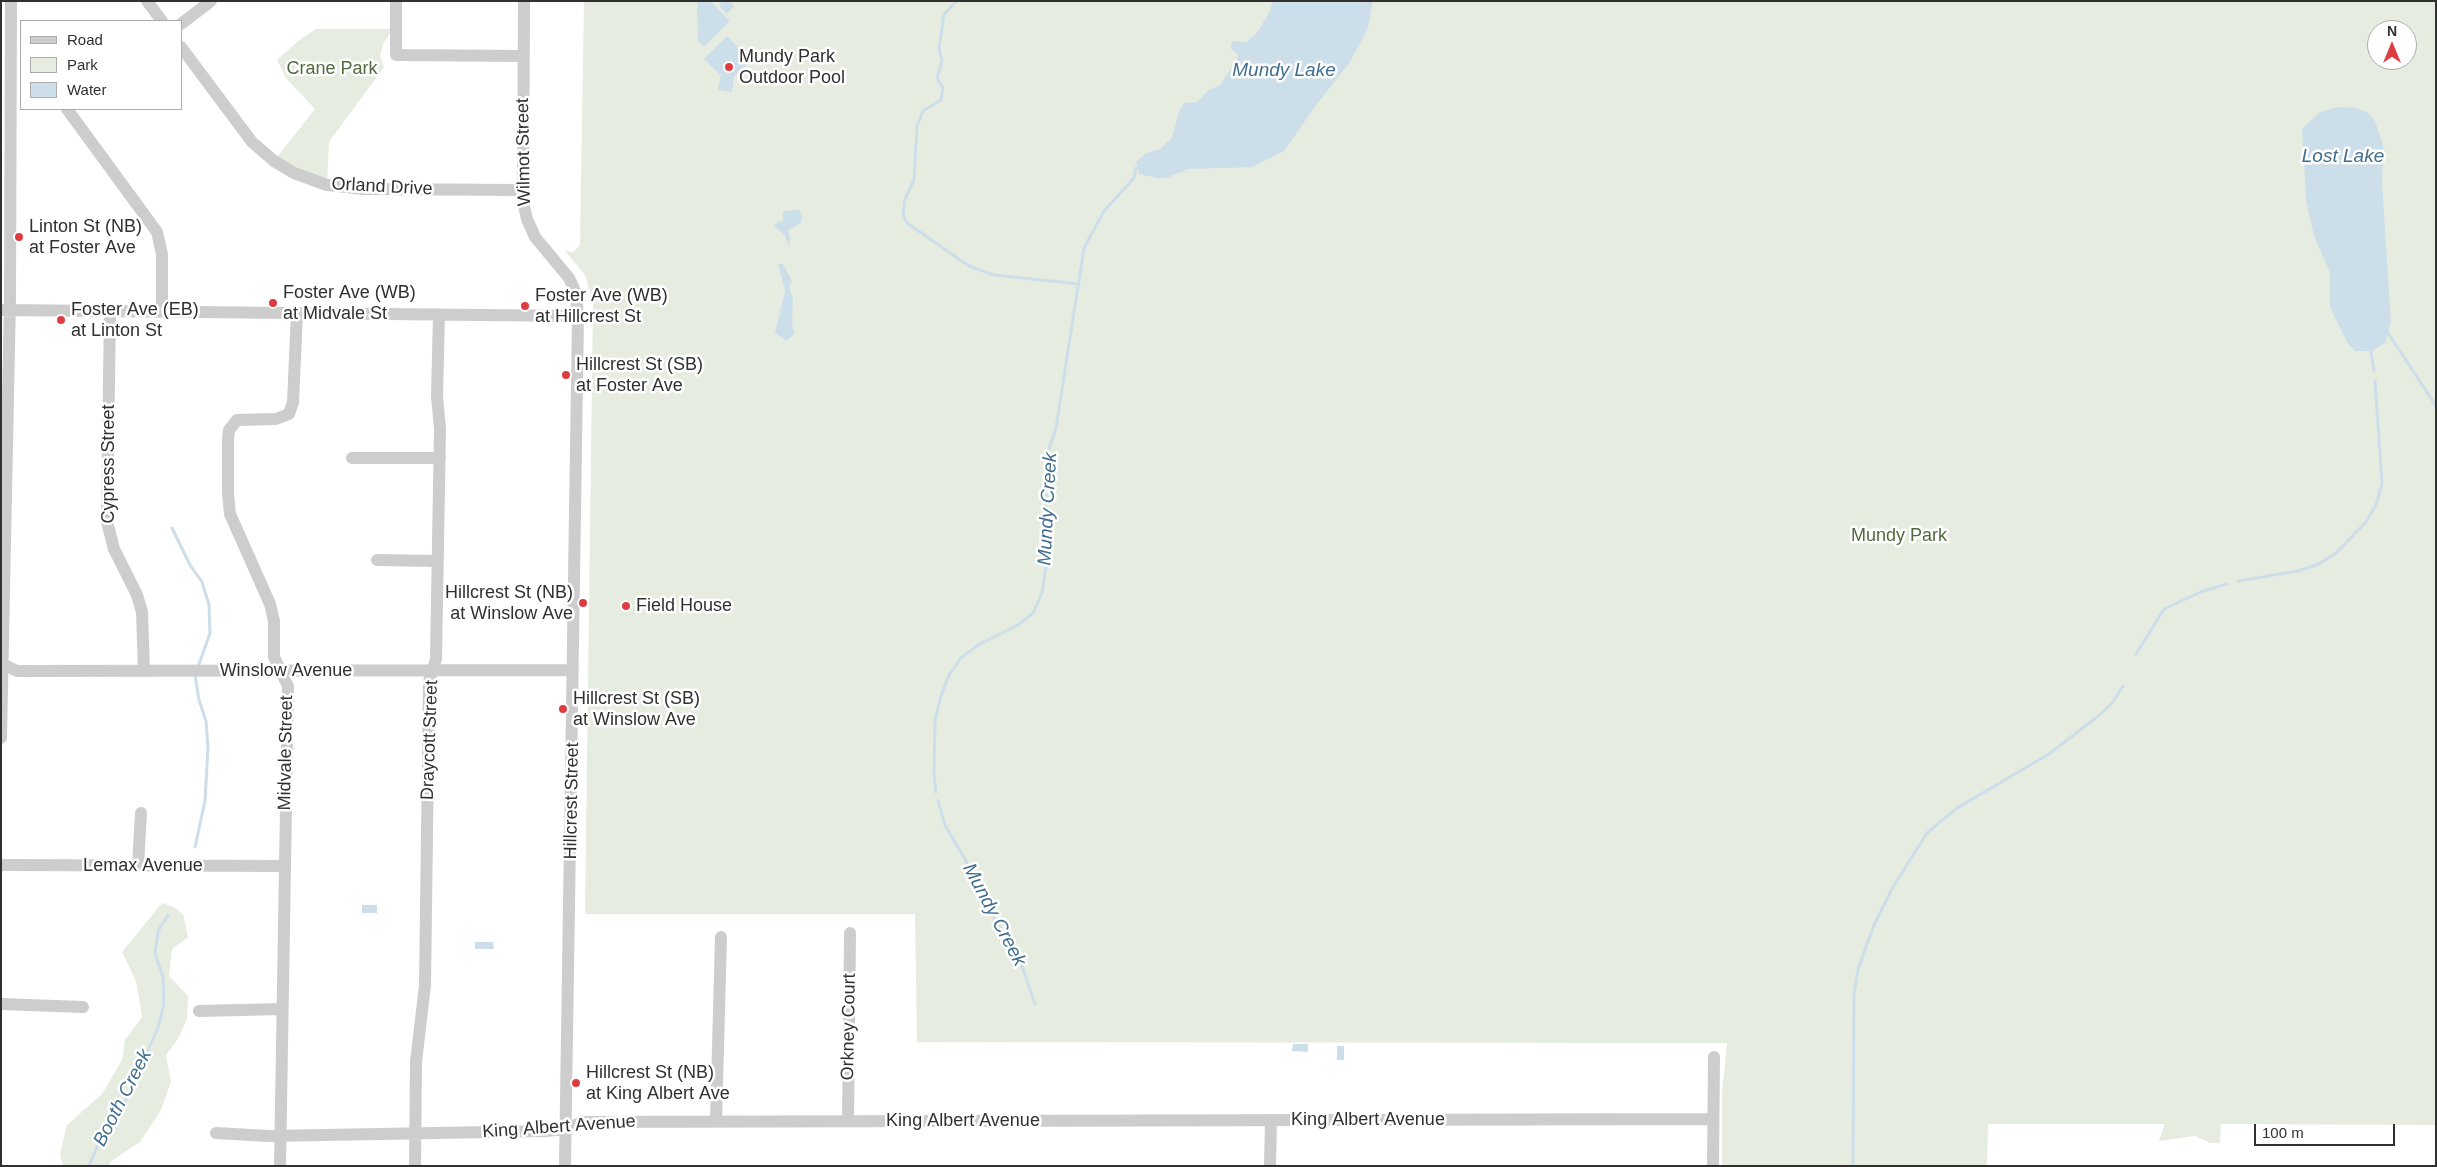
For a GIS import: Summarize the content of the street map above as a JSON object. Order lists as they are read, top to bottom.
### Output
{
  "streets": {
    "street": [
      "Wilmot Street",
      "Orland Drive",
      "Cypress Street",
      "Winslow Avenue",
      "Draycott Street",
      "Midvale Street",
      "Hillcrest Street",
      "Lemax Avenue",
      "Orkney Court",
      "King Albert Avenue"
    ]
  },
  "crossings": [
    ["Wilmot Street", "Orland Drive"],
    ["Wilmot Street", "Hillcrest Street"],
    ["Cypress Street", "Winslow Avenue"],
    ["Winslow Avenue", "Draycott Street"],
    ["Winslow Avenue", "Midvale Street"],
    ["Winslow Avenue", "Hillcrest Street"],
    ["Draycott Street", "King Albert Avenue"],
    ["Midvale Street", "Lemax Avenue"],
    ["Midvale Street", "King Albert Avenue"],
    ["Hillcrest Street", "King Albert Avenue"],
    ["Orkney Court", "King Albert Avenue"]
  ],
  "water": [
    "Mundy Lake",
    "Lost Lake",
    "Mundy Creek",
    "Booth Creek"
  ],
  "parks": ["Crane Park", "Mundy Park"],
  "places": [
    "Mundy Park Outdoor Pool",
    "Linton St (NB) at Foster Ave",
    "Foster Ave (WB) at Midvale St",
    "Foster Ave (WB) at Hillcrest St",
    "Foster Ave (EB) at Linton St",
    "Hillcrest St (SB) at Foster Ave",
    "Hillcrest St (NB) at Winslow Ave",
    "Field House",
    "Hillcrest St (SB) at Winslow Ave",
    "Hillcrest St (NB) at King Albert Ave"
  ],
  "legend": ["Road", "Park", "Water"],
  "scale_bar": "100 m",
  "north": "top"
}
